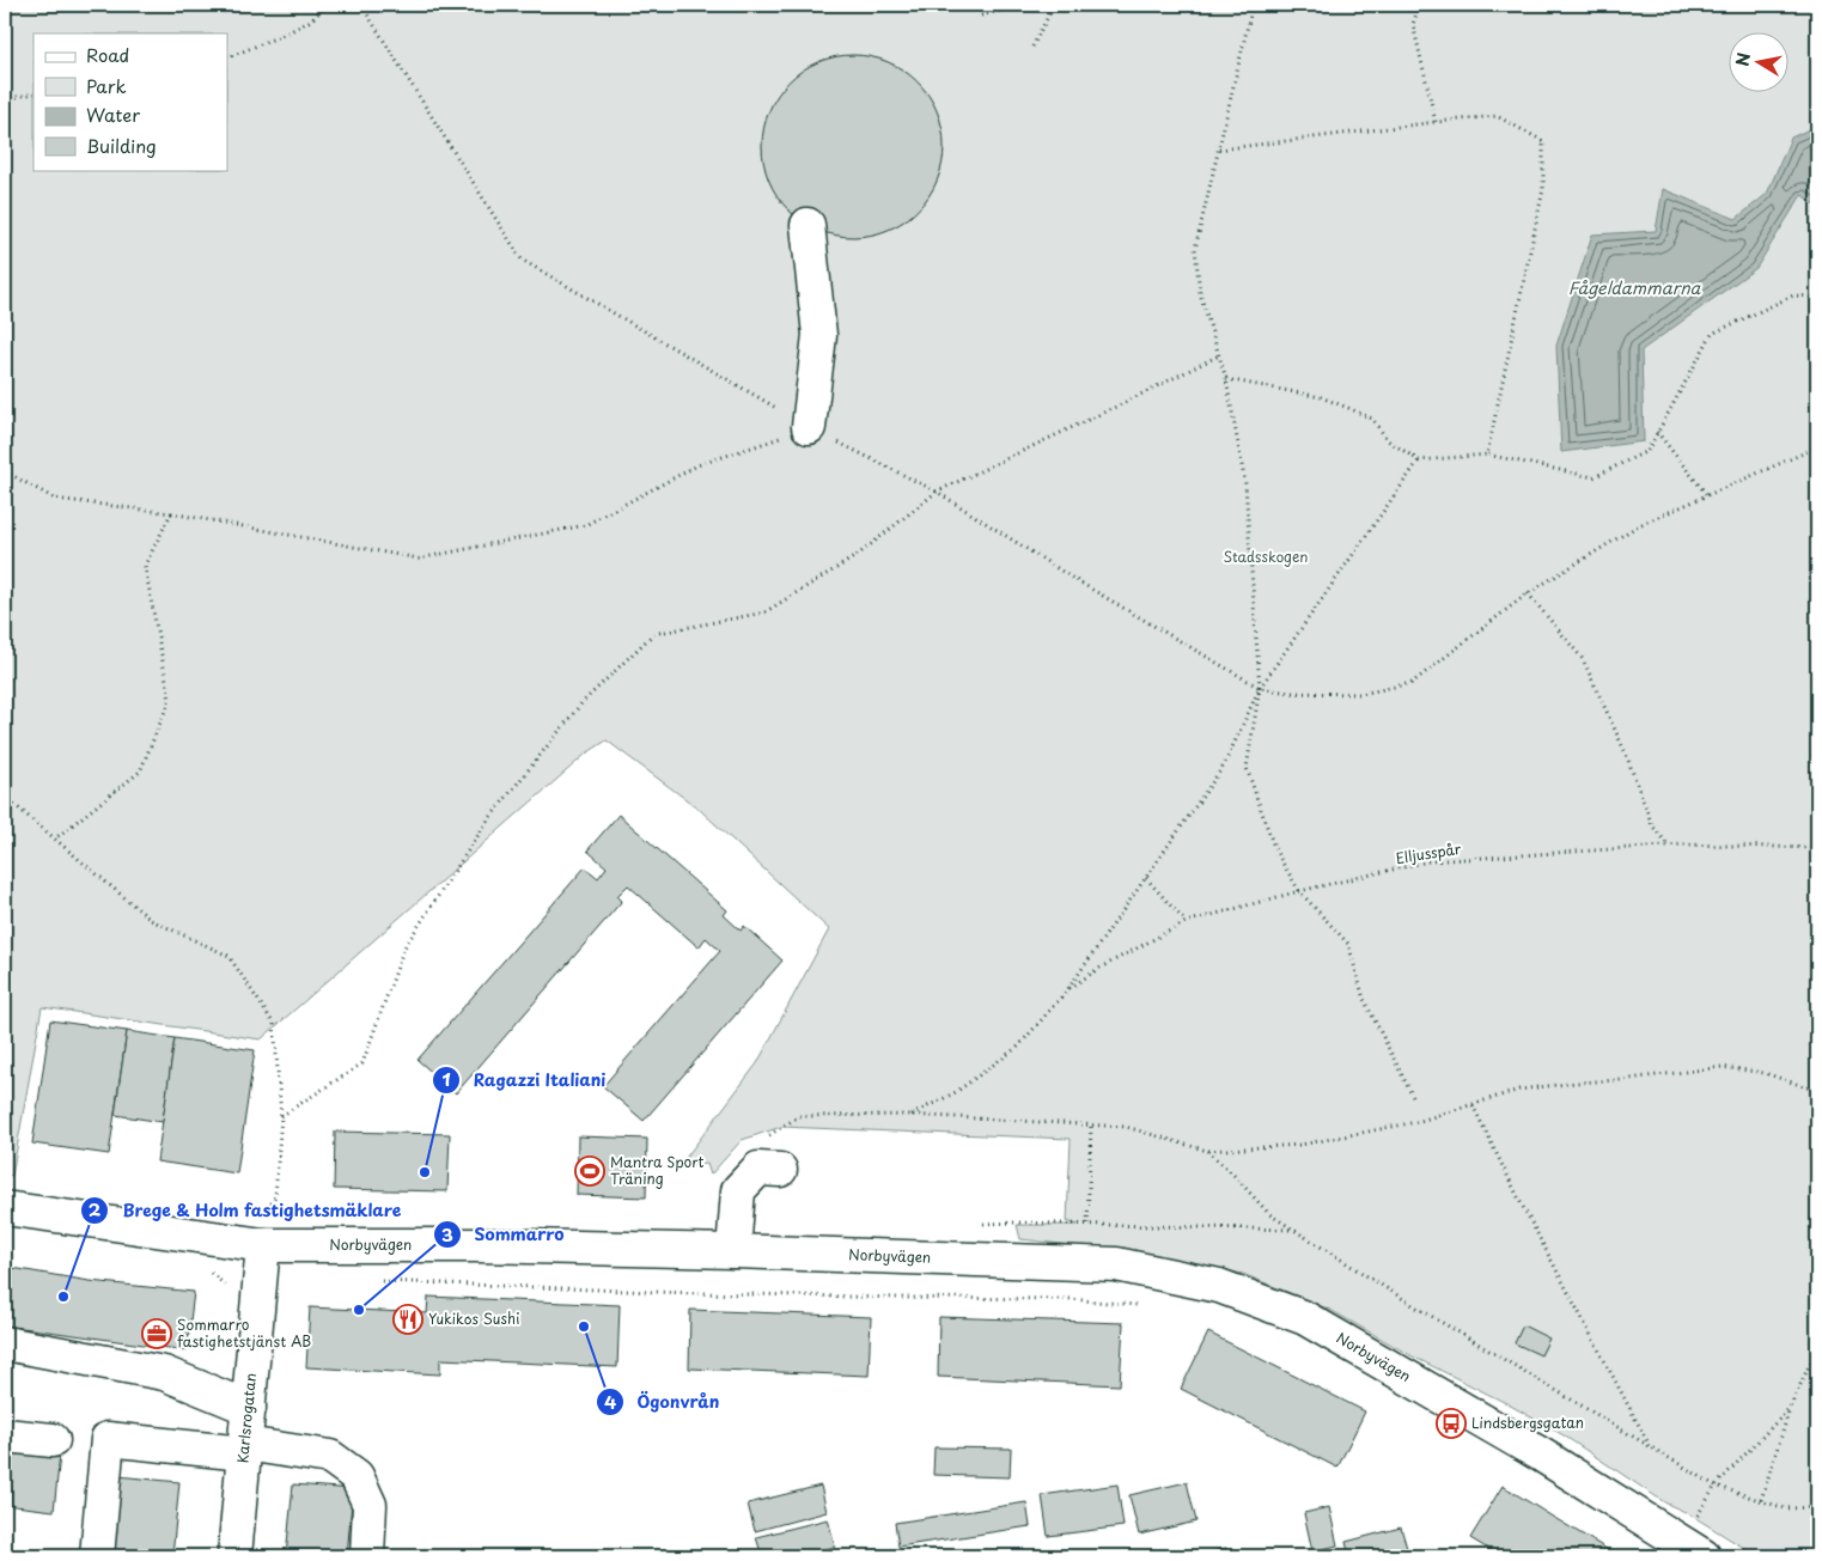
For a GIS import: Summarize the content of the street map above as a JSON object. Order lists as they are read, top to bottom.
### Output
{
  "streets": {
    "street": ["Norbyvägen", "Karlsrogatan"],
    "path": ["Elljusspår"]
  },
  "crossings": [
    ["Norbyvägen", "Karlsrogatan"]
  ],
  "water": ["Fågeldammarna"],
  "parks": ["Stadsskogen"],
  "places": {
    "sports": ["Mantra Sport Träning"],
    "other": [
      "Ragazzi Italiani",
      "Brege & Holm fastighetsmäklare",
      "Sommarro",
      "Ögonvrån"
    ],
    "restaurant": ["Yukikos Sushi"],
    "office": ["Sommarro fastighetstjänst AB"],
    "bus stop": ["Lindsbergsgatan"]
  },
  "legend": [
    "Road",
    "Park",
    "Water",
    "Building"
  ],
  "north": "left"
}
